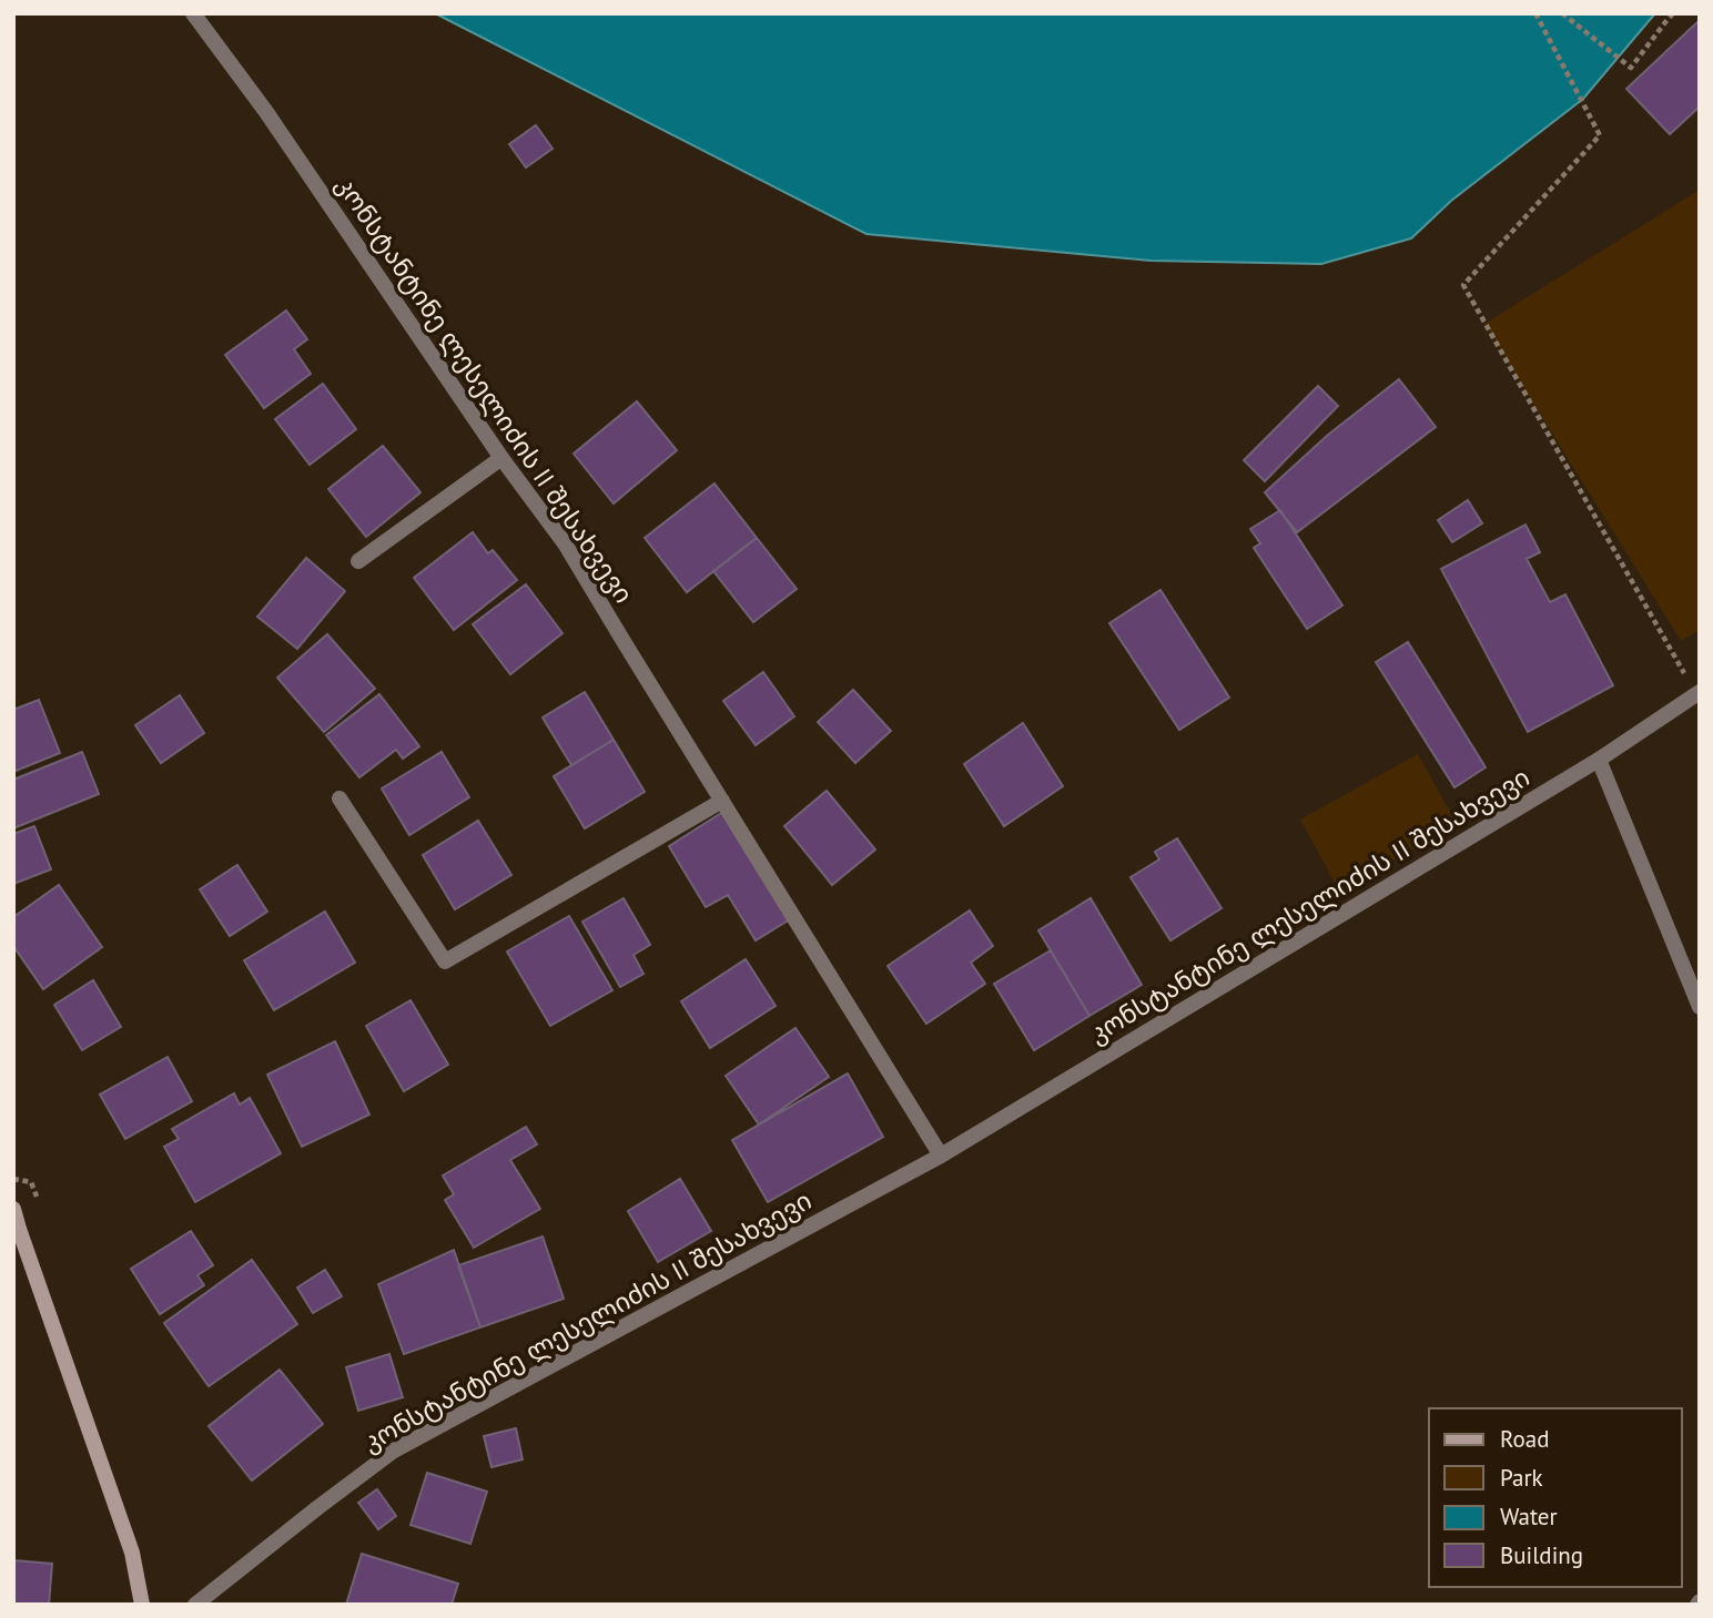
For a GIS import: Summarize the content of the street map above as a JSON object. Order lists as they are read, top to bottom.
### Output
{
  "streets": {
    "street": ["კონსტანტინე ლესელიძის II შესახვევი"]
  },
  "legend": [
    "Road",
    "Park",
    "Water",
    "Building"
  ]
}
